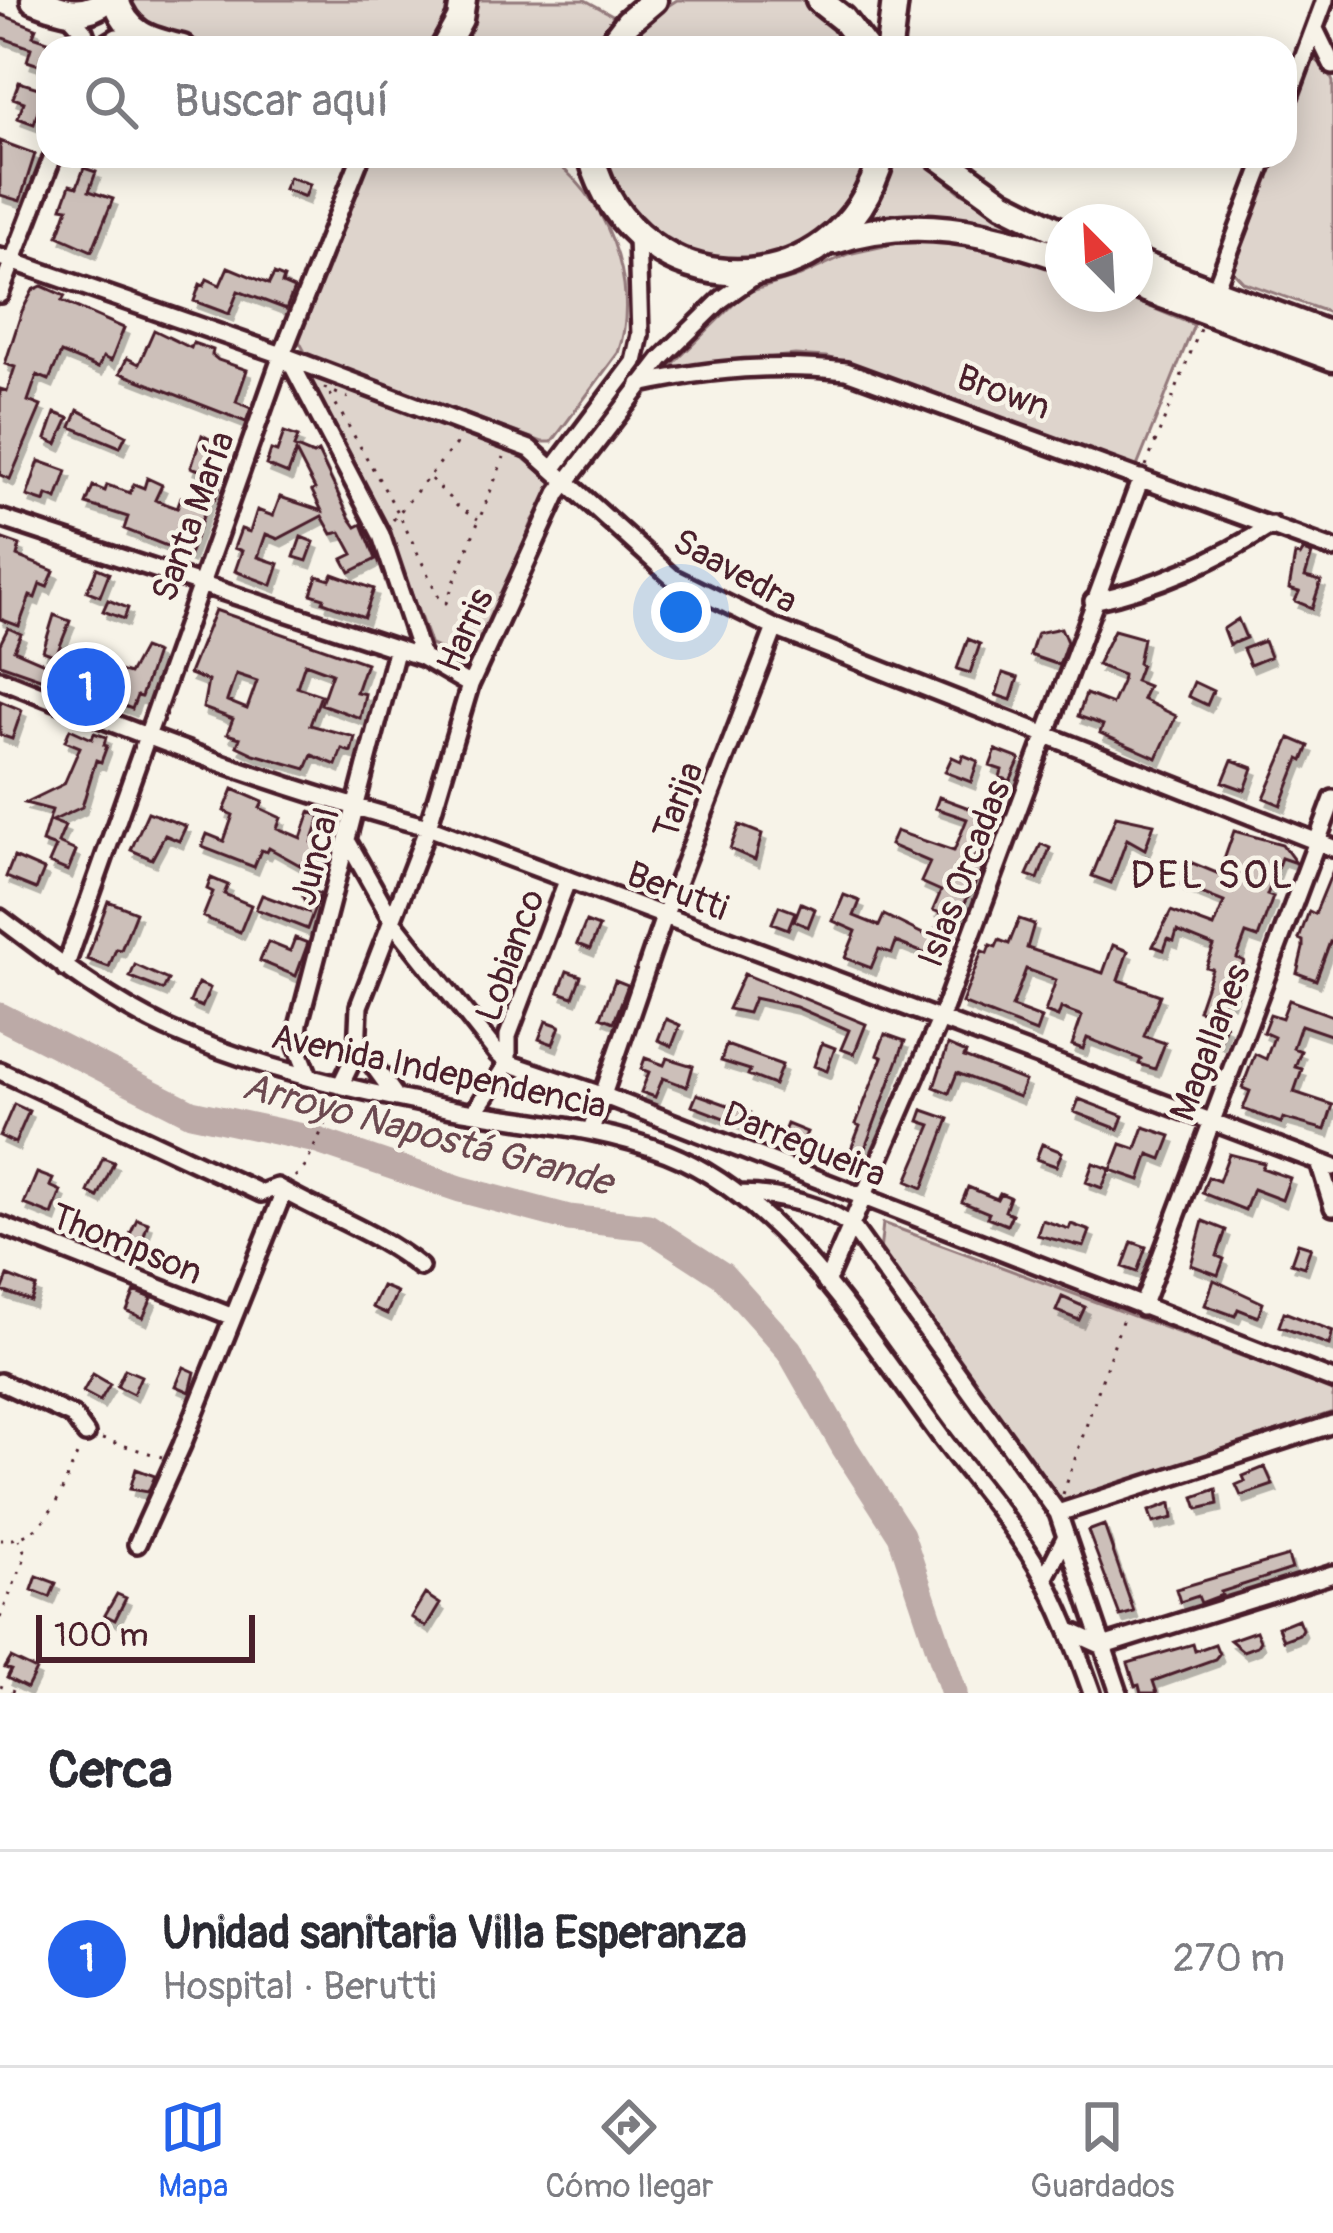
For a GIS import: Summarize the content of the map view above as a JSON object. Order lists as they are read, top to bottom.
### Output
{
  "streets": {
    "street": [
      "Brown",
      "Santa María",
      "Saavedra",
      "Harris",
      "Tarija",
      "Juncal",
      "Islas Orcadas",
      "Berutti",
      "Lobianco",
      "Magallanes",
      "Avenida Independencia",
      "Darregueira",
      "Thompson"
    ]
  },
  "crossings": [
    ["Brown", "Harris"],
    ["Brown", "Islas Orcadas"],
    ["Santa María", "Saavedra"],
    ["Santa María", "Berutti"],
    ["Santa María", "Avenida Independencia"],
    ["Saavedra", "Harris"],
    ["Saavedra", "Tarija"],
    ["Saavedra", "Islas Orcadas"],
    ["Saavedra", "Magallanes"],
    ["Harris", "Berutti"],
    ["Harris", "Avenida Independencia"],
    ["Tarija", "Berutti"],
    ["Tarija", "Avenida Independencia"],
    ["Tarija", "Darregueira"],
    ["Juncal", "Berutti"],
    ["Juncal", "Avenida Independencia"],
    ["Islas Orcadas", "Berutti"],
    ["Islas Orcadas", "Avenida Independencia"],
    ["Islas Orcadas", "Darregueira"],
    ["Berutti", "Lobianco"],
    ["Berutti", "Magallanes"],
    ["Lobianco", "Avenida Independencia"],
    ["Lobianco", "Darregueira"],
    ["Magallanes", "Darregueira"]
  ],
  "districts": ["DEL SOL"],
  "water": ["Arroyo Napostá Grande"],
  "scale_bar": "100 m",
  "north": "top left",
  "page": {
    "search": "Buscar aquí",
    "pins": "1",
    "scale": "100 m",
    "heading": "Cerca",
    "list": [
      {
        "mark": "1",
        "name": "Unidad sanitaria Villa Esperanza",
        "note": "Hospital · Berutti",
        "value": "270 m"
      }
    ],
    "nav": ["Mapa", "Cómo llegar", "Guardados"]
  }
}
